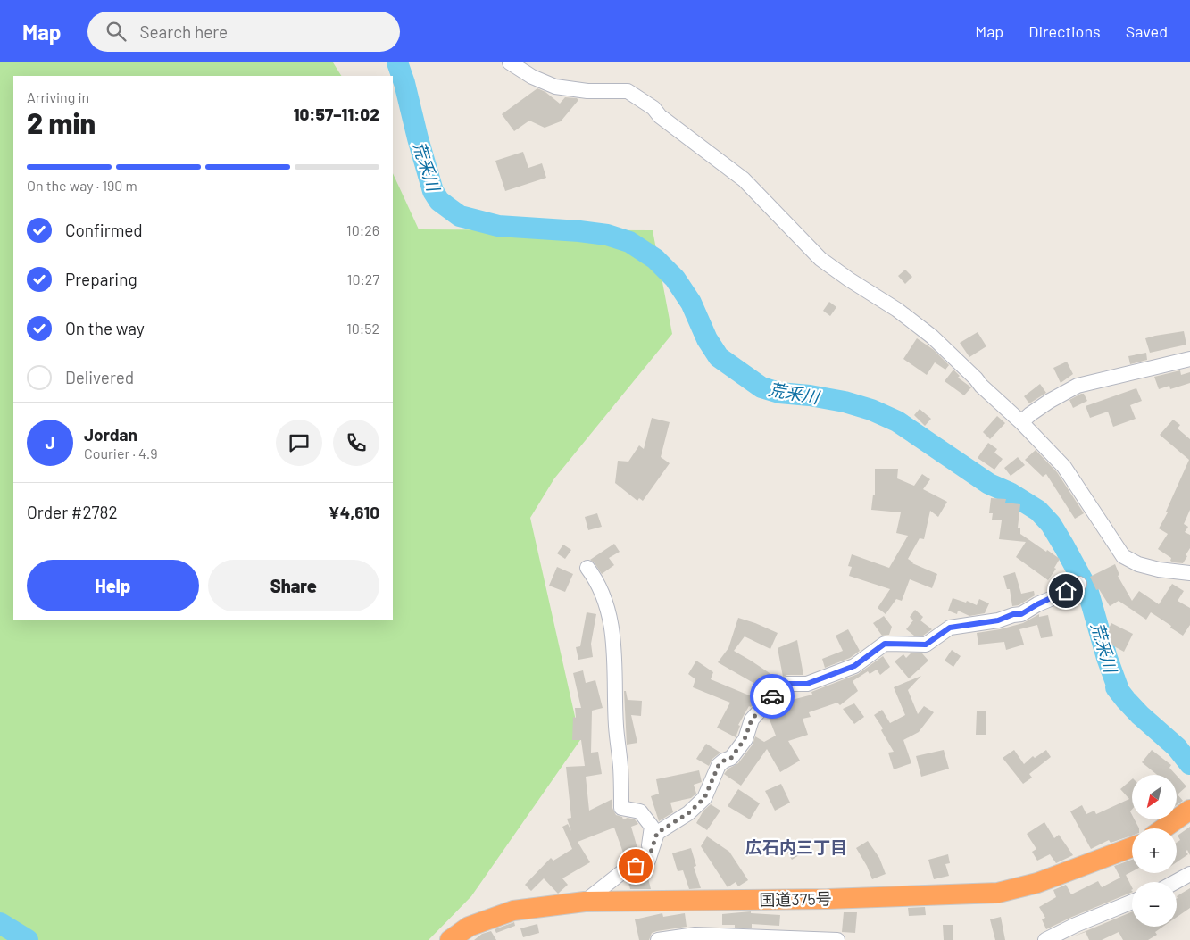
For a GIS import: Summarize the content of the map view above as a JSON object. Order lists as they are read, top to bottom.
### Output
{
  "streets": {
    "highway": ["国道375号"]
  },
  "districts": ["広石内三丁目"],
  "water": ["荒釆川"],
  "north": "bottom left",
  "page": {
    "header": "Map",
    "search": "Search here",
    "nav": ["Map", "Directions", "Saved"],
    "heading": ["2 min", "Arriving in", "10:57–11:02"],
    "panel": [
      "Jordan",
      "Courier · 4.9",
      "Order #2782",
      "¥4,610"
    ],
    "bar": "On the way · 190 m",
    "list": [
      ["Confirmed", "10:26"],
      ["Preparing", "10:27"],
      ["On the way", "10:52"],
      "Delivered"
    ],
    "round": "J",
    "buttons": ["Help", "Share"],
    "map_buttons": ["+", "−"]
  }
}
